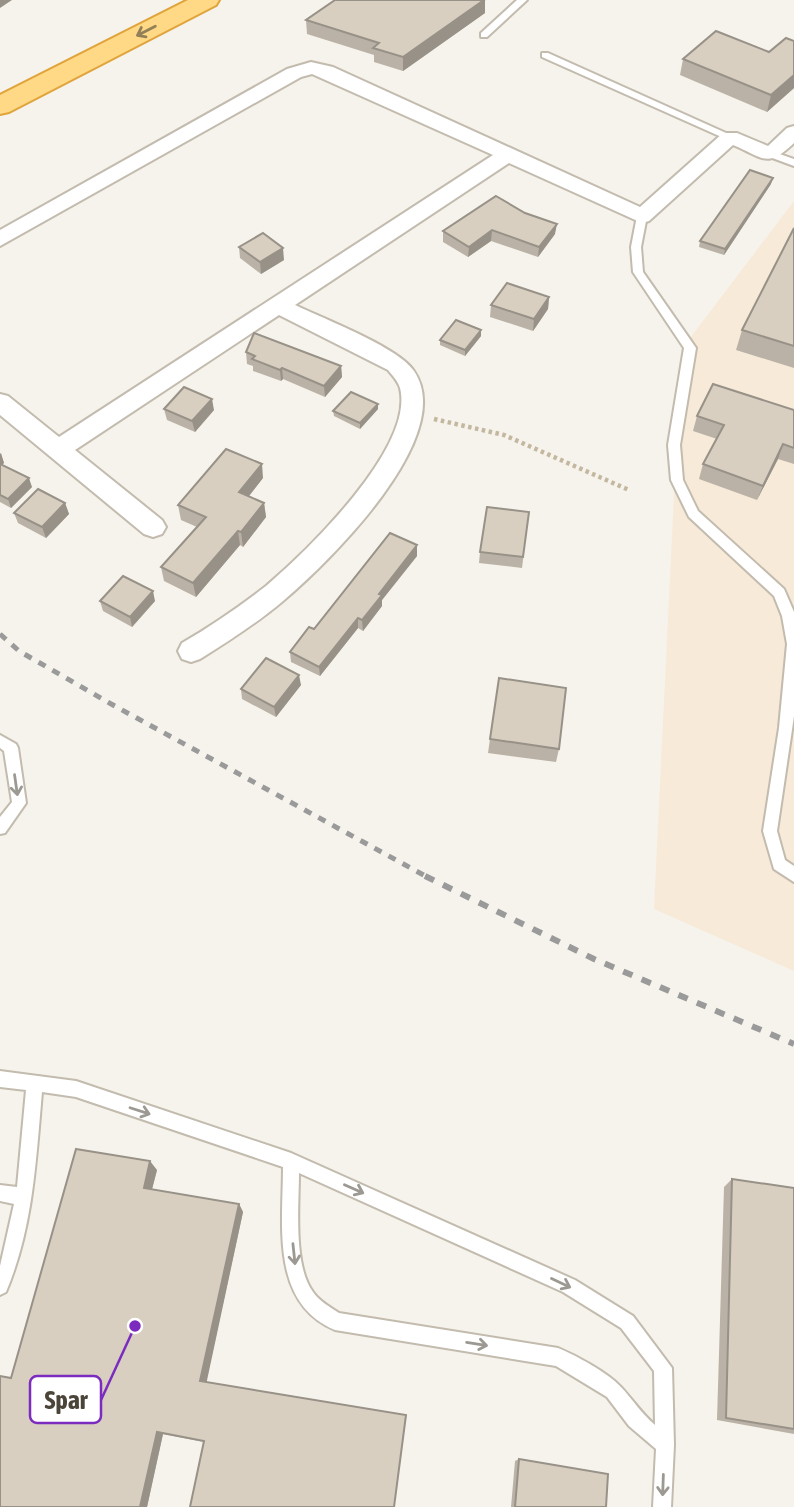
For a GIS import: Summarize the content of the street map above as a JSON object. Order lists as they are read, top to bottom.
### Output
{
  "places": ["Spar"]
}
